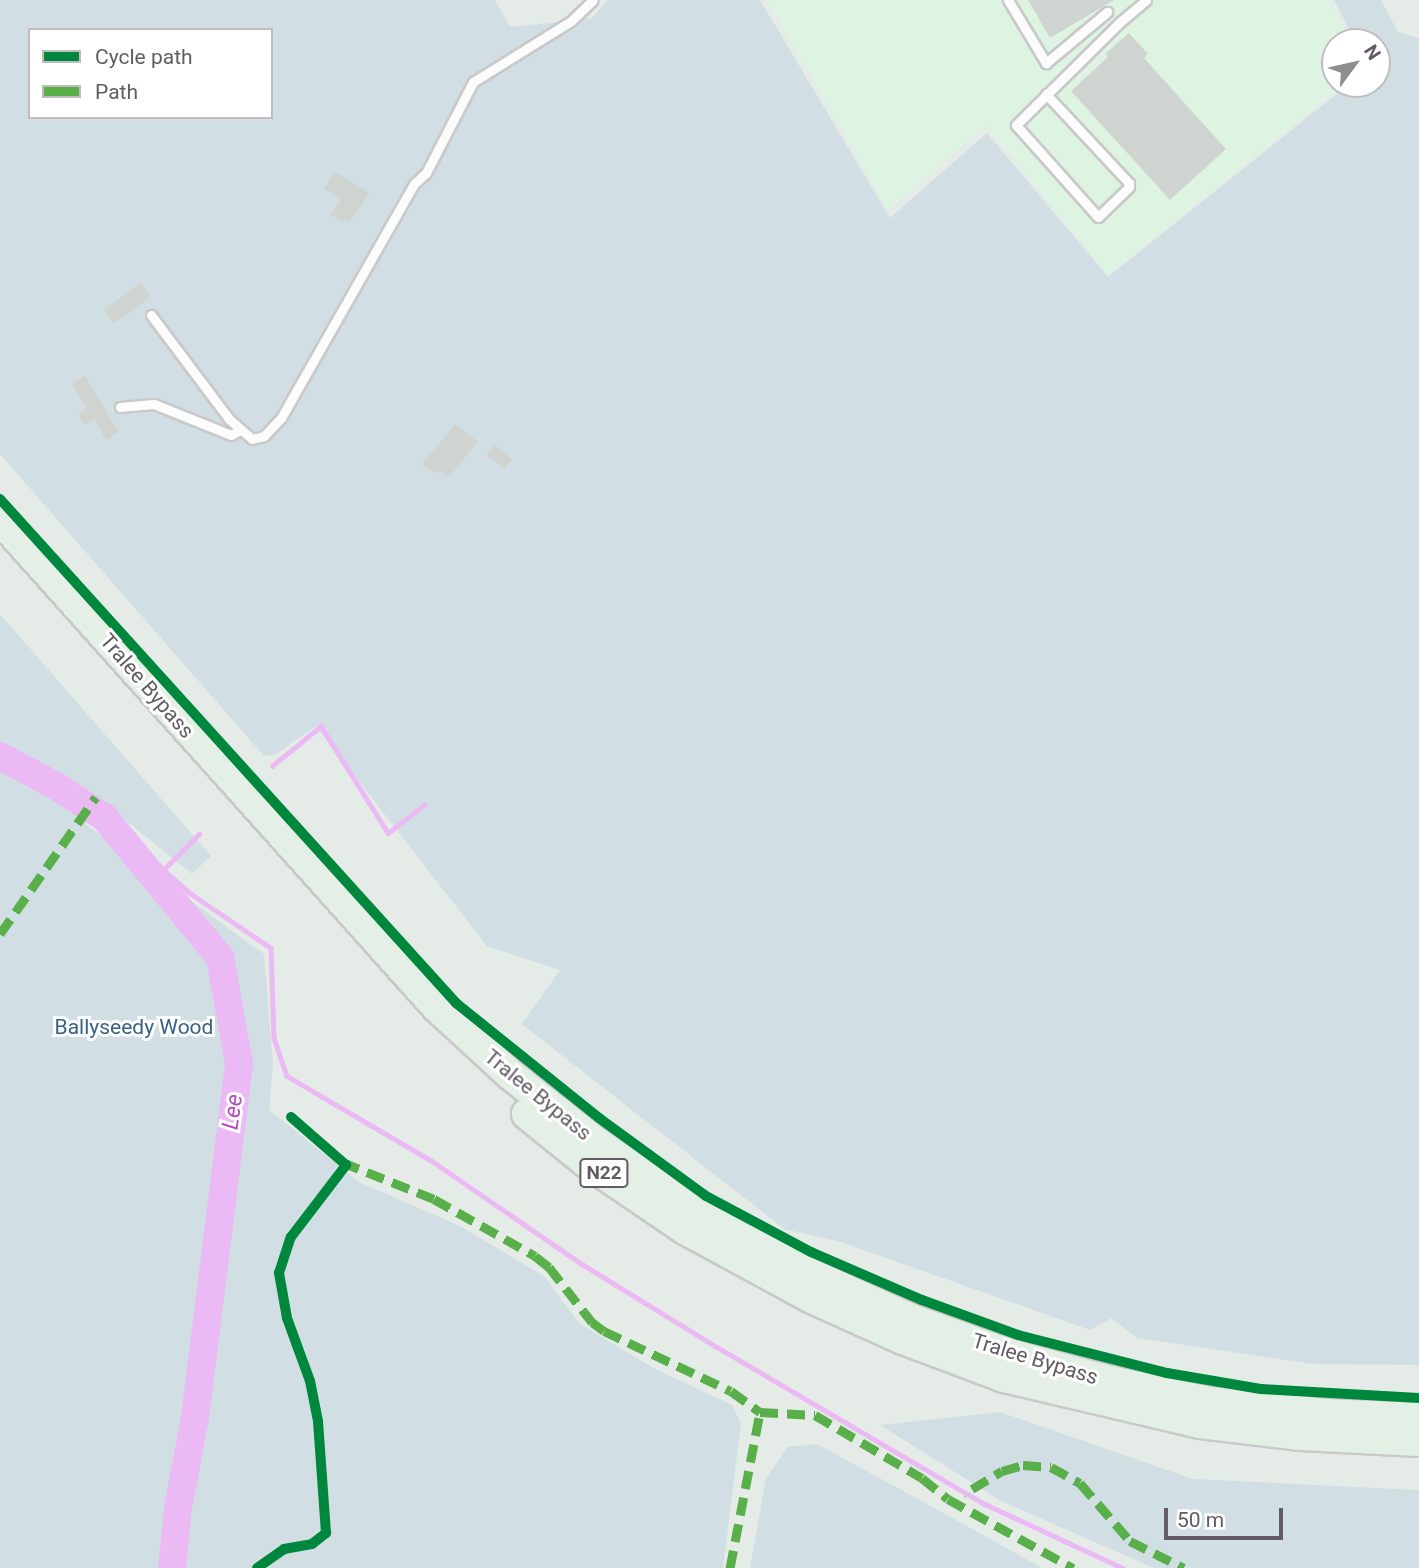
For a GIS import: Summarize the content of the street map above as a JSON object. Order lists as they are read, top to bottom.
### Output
{
  "streets": {
    "highway": ["Tralee Bypass", "N22"]
  },
  "water": ["Lee"],
  "parks": ["Ballyseedy Wood"],
  "legend": ["Cycle path", "Path"],
  "scale_bar": "50 m",
  "north": "top right"
}
